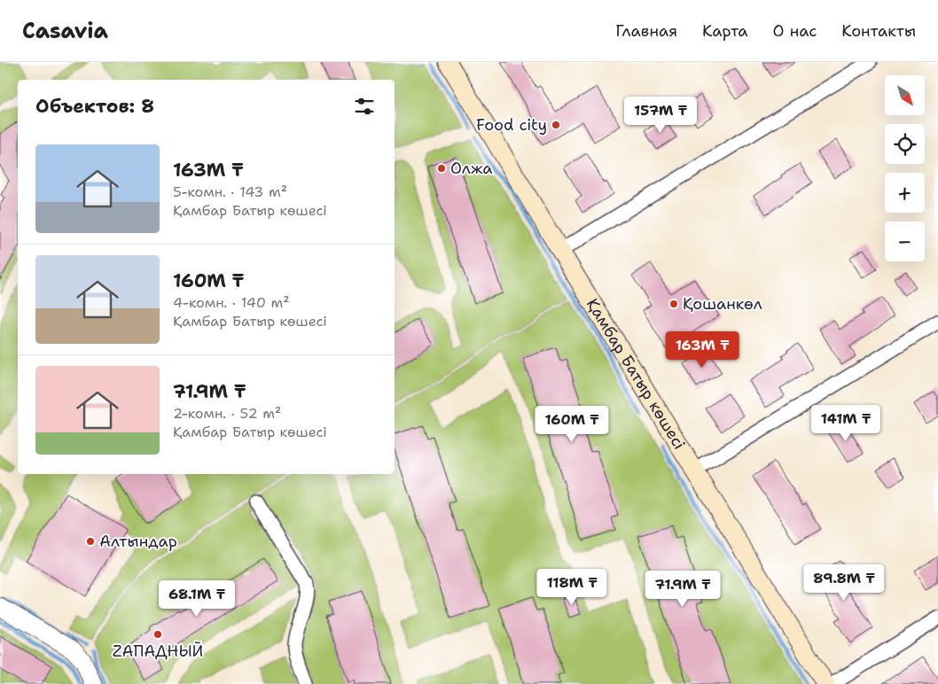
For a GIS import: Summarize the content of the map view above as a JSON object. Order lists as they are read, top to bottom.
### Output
{
  "streets": {
    "main road": ["Қамбар Батыр көшесі"]
  },
  "places": [
    "Food city",
    "Олжа",
    "Қошанкөл",
    "Алтындар",
    "ZАПАДНЫЙ"
  ],
  "north": "bottom right",
  "page": {
    "header": "Casavia",
    "nav": [
      "Главная",
      "Карта",
      "О нас",
      "Контакты"
    ],
    "map_buttons": ["+", "−"],
    "heading": "Объектов: 8",
    "price": [
      "157M ₸",
      "163M ₸",
      "141M ₸",
      "160M ₸",
      "89.8M ₸",
      "118M ₸",
      "71.9M ₸",
      "68.1M ₸"
    ],
    "list": [
      {
        "name": "163M ₸",
        "note": "5-комн. · 143 m² · Қамбар Батыр көшесі"
      },
      {
        "name": "160M ₸",
        "note": "4-комн. · 140 m² · Қамбар Батыр көшесі"
      },
      {
        "name": "71.9M ₸",
        "note": "2-комн. · 52 m² · Қамбар Батыр көшесі"
      }
    ]
  }
}
